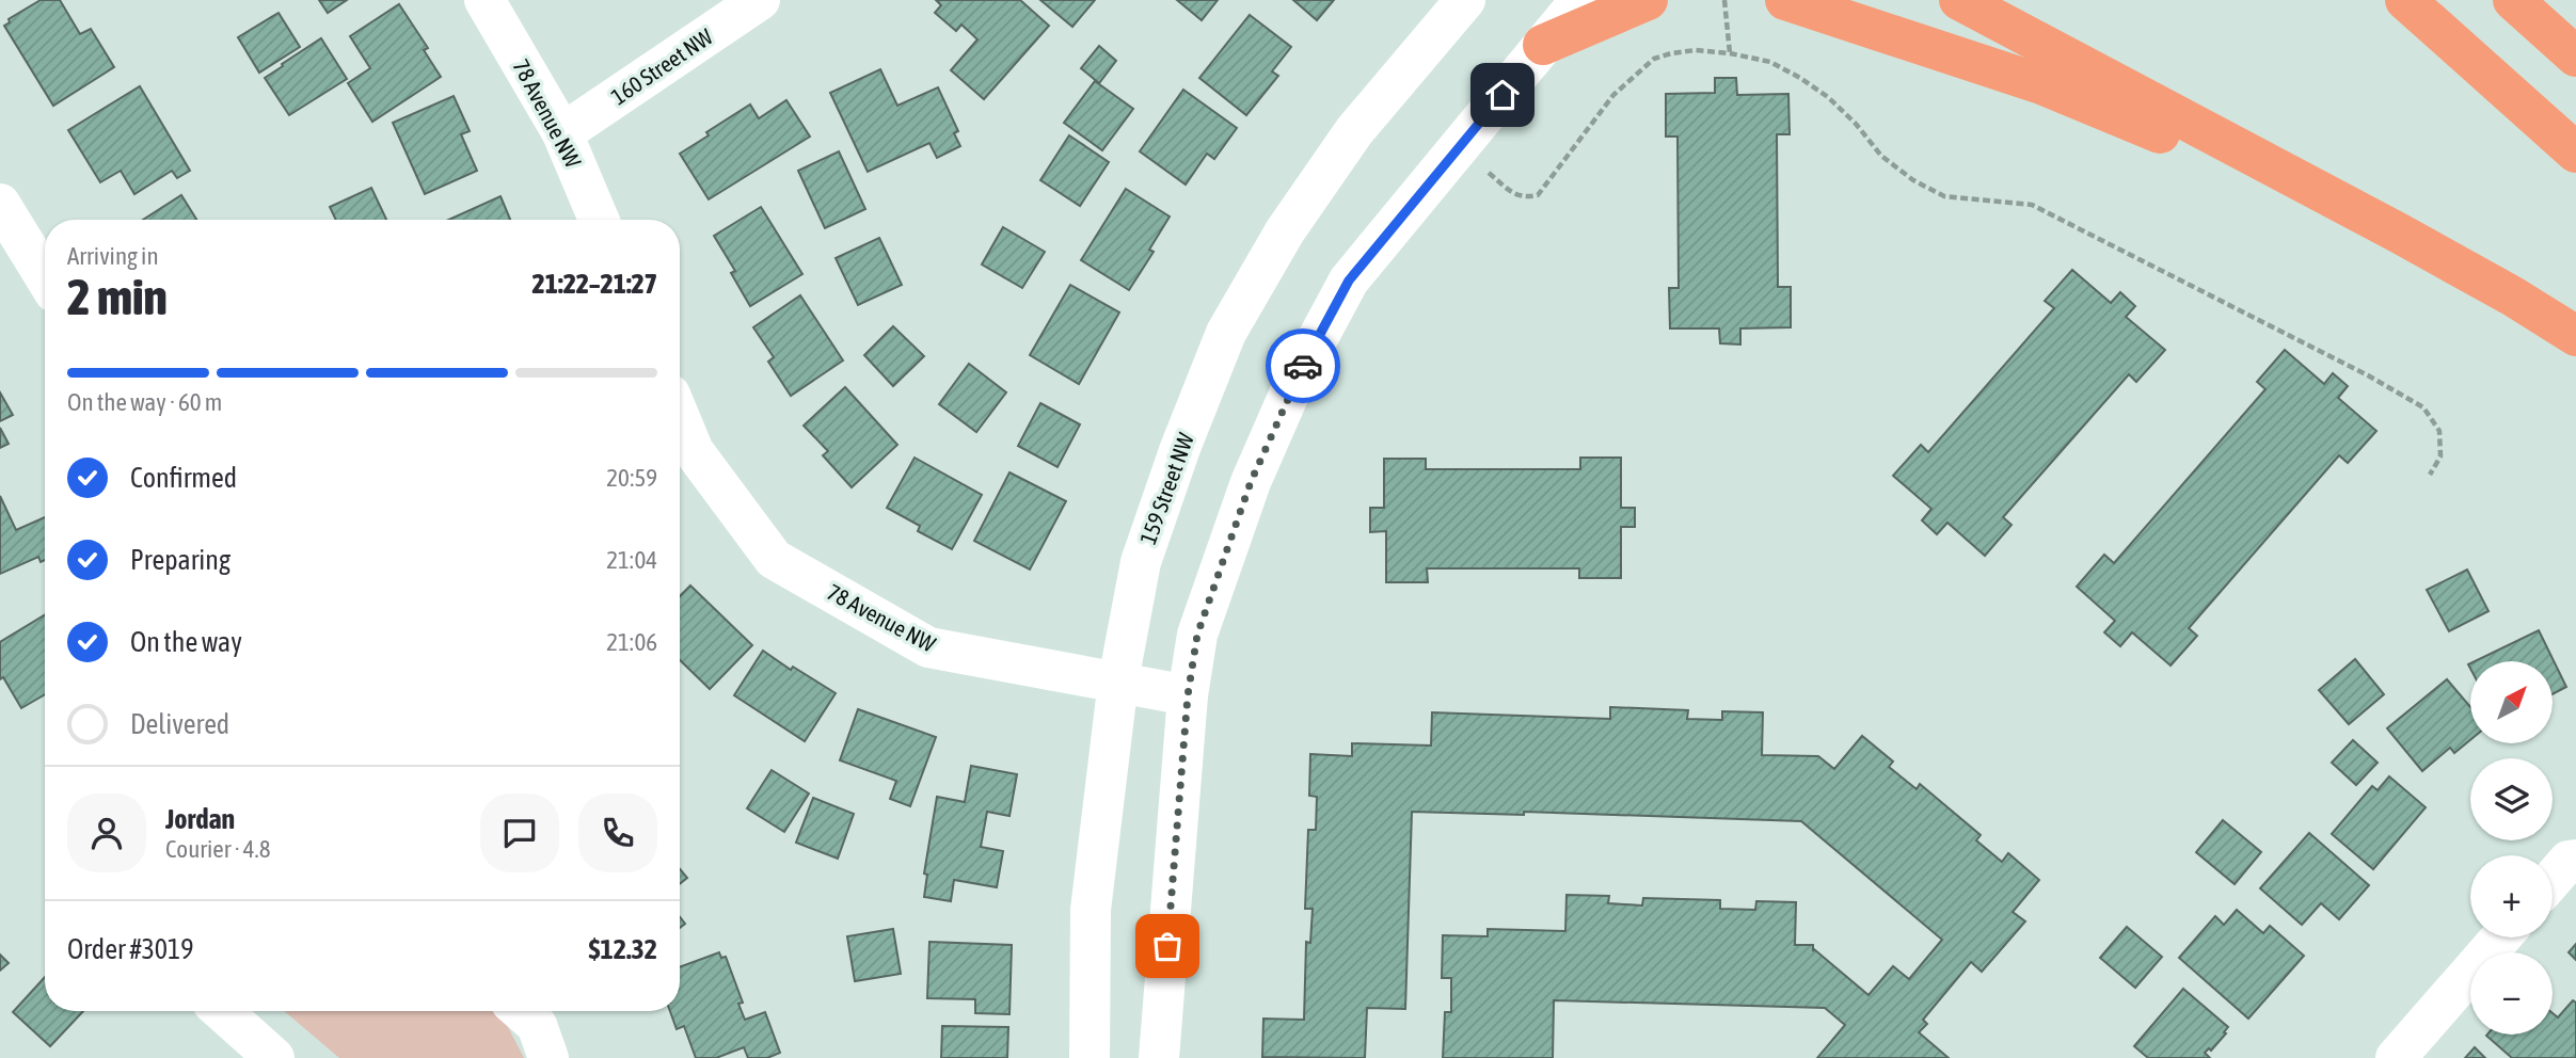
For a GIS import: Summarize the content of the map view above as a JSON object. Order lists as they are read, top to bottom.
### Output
{
  "streets": {
    "street": ["160 Street NW", "78 Avenue NW", "159 Street NW"]
  },
  "crossings": [
    ["160 Street NW", "78 Avenue NW"],
    ["78 Avenue NW", "159 Street NW"]
  ],
  "north": "top right",
  "page": {
    "heading": ["2 min", "Arriving in", "21:22–21:27"],
    "panel": [
      "Jordan",
      "Courier · 4.8",
      "Order #3019",
      "$12.32"
    ],
    "bar": "On the way · 60 m",
    "list": [
      ["Confirmed", "20:59"],
      ["Preparing", "21:04"],
      ["On the way", "21:06"],
      "Delivered"
    ],
    "map_buttons": ["+", "−"]
  }
}
